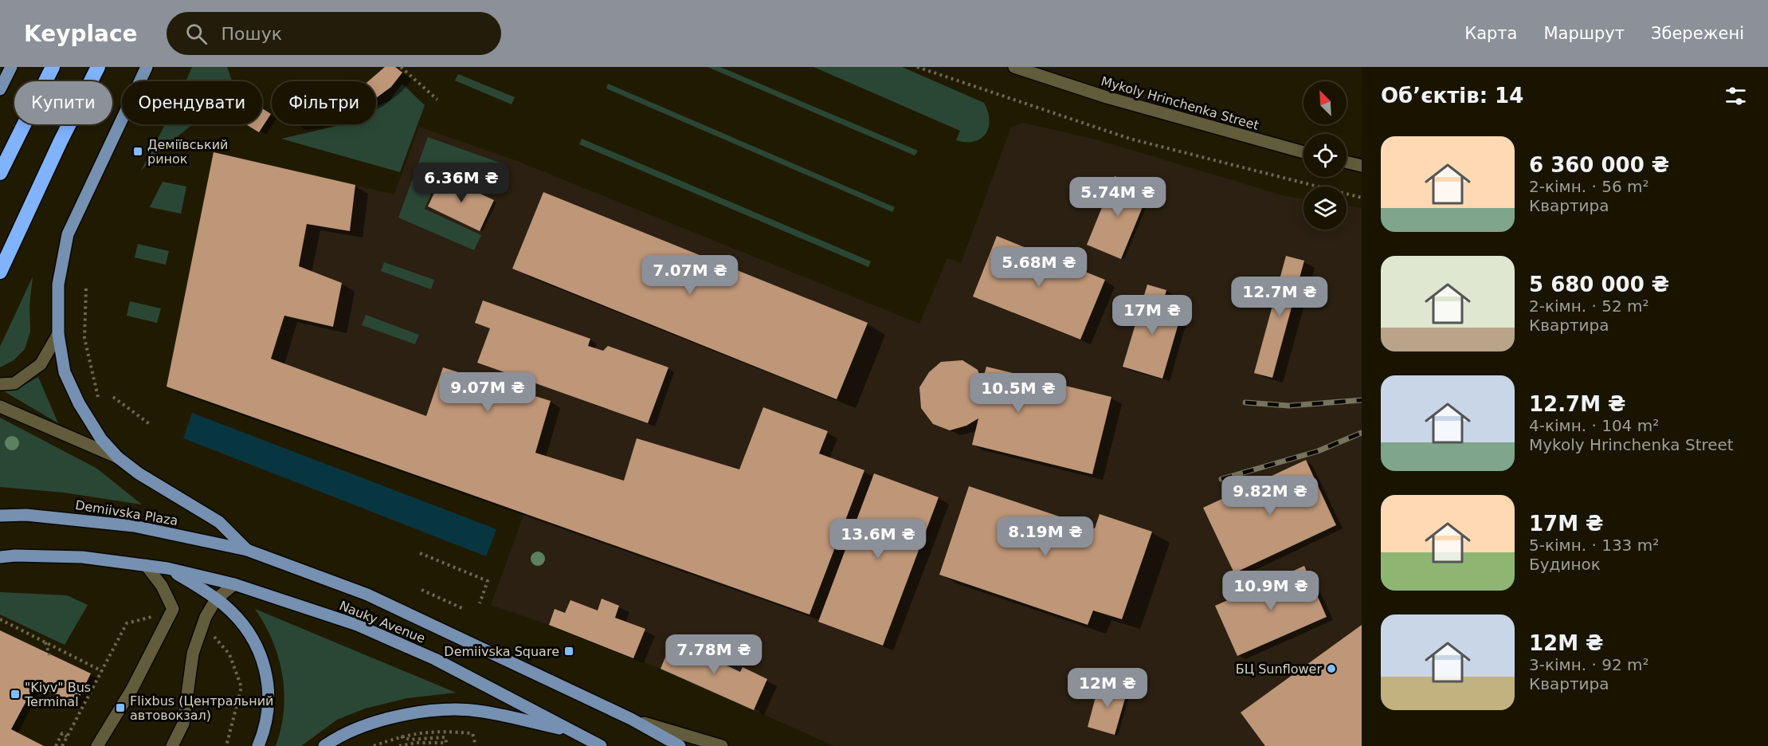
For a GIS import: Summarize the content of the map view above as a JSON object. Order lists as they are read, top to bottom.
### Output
{
  "streets": {
    "main road": ["Mykoly Hrinchenka Street", "Demiivska Plaza", "Nauky Avenue"]
  },
  "crossings": [
    ["Demiivska Plaza", "Nauky Avenue"]
  ],
  "places": {
    "transit": [
      "Деміївський ринок",
      "Demiivska Square",
      "\"Kiyv\" Bus Terminal",
      "Flixbus (Центральний автовокзал)"
    ],
    "other": ["БЦ Sunflower"]
  },
  "north": "top left",
  "page": {
    "header": "Keyplace",
    "search": "Пошук",
    "nav": ["Карта", "Маршрут", "Збережені"],
    "heading": "Об’єктів: 14",
    "chip": ["Купити", "Орендувати", "Фільтри"],
    "list": [
      {
        "name": "6 360 000 ₴",
        "note": "2-кімн. · 56 m² · Квартира"
      },
      {
        "name": "5 680 000 ₴",
        "note": "2-кімн. · 52 m² · Квартира"
      },
      {
        "name": "12.7M ₴",
        "note": "4-кімн. · 104 m² · Mykoly Hrinchenka Street"
      },
      {
        "name": "17M ₴",
        "note": "5-кімн. · 133 m² · Будинок"
      },
      {
        "name": "12M ₴",
        "note": "3-кімн. · 92 m² · Квартира"
      }
    ],
    "price": [
      "6.36M ₴",
      "5.74M ₴",
      "5.68M ₴",
      "7.07M ₴",
      "12.7M ₴",
      "17M ₴",
      "9.07M ₴",
      "10.5M ₴",
      "9.82M ₴",
      "8.19M ₴",
      "13.6M ₴",
      "10.9M ₴",
      "7.78M ₴",
      "12M ₴"
    ]
  }
}
